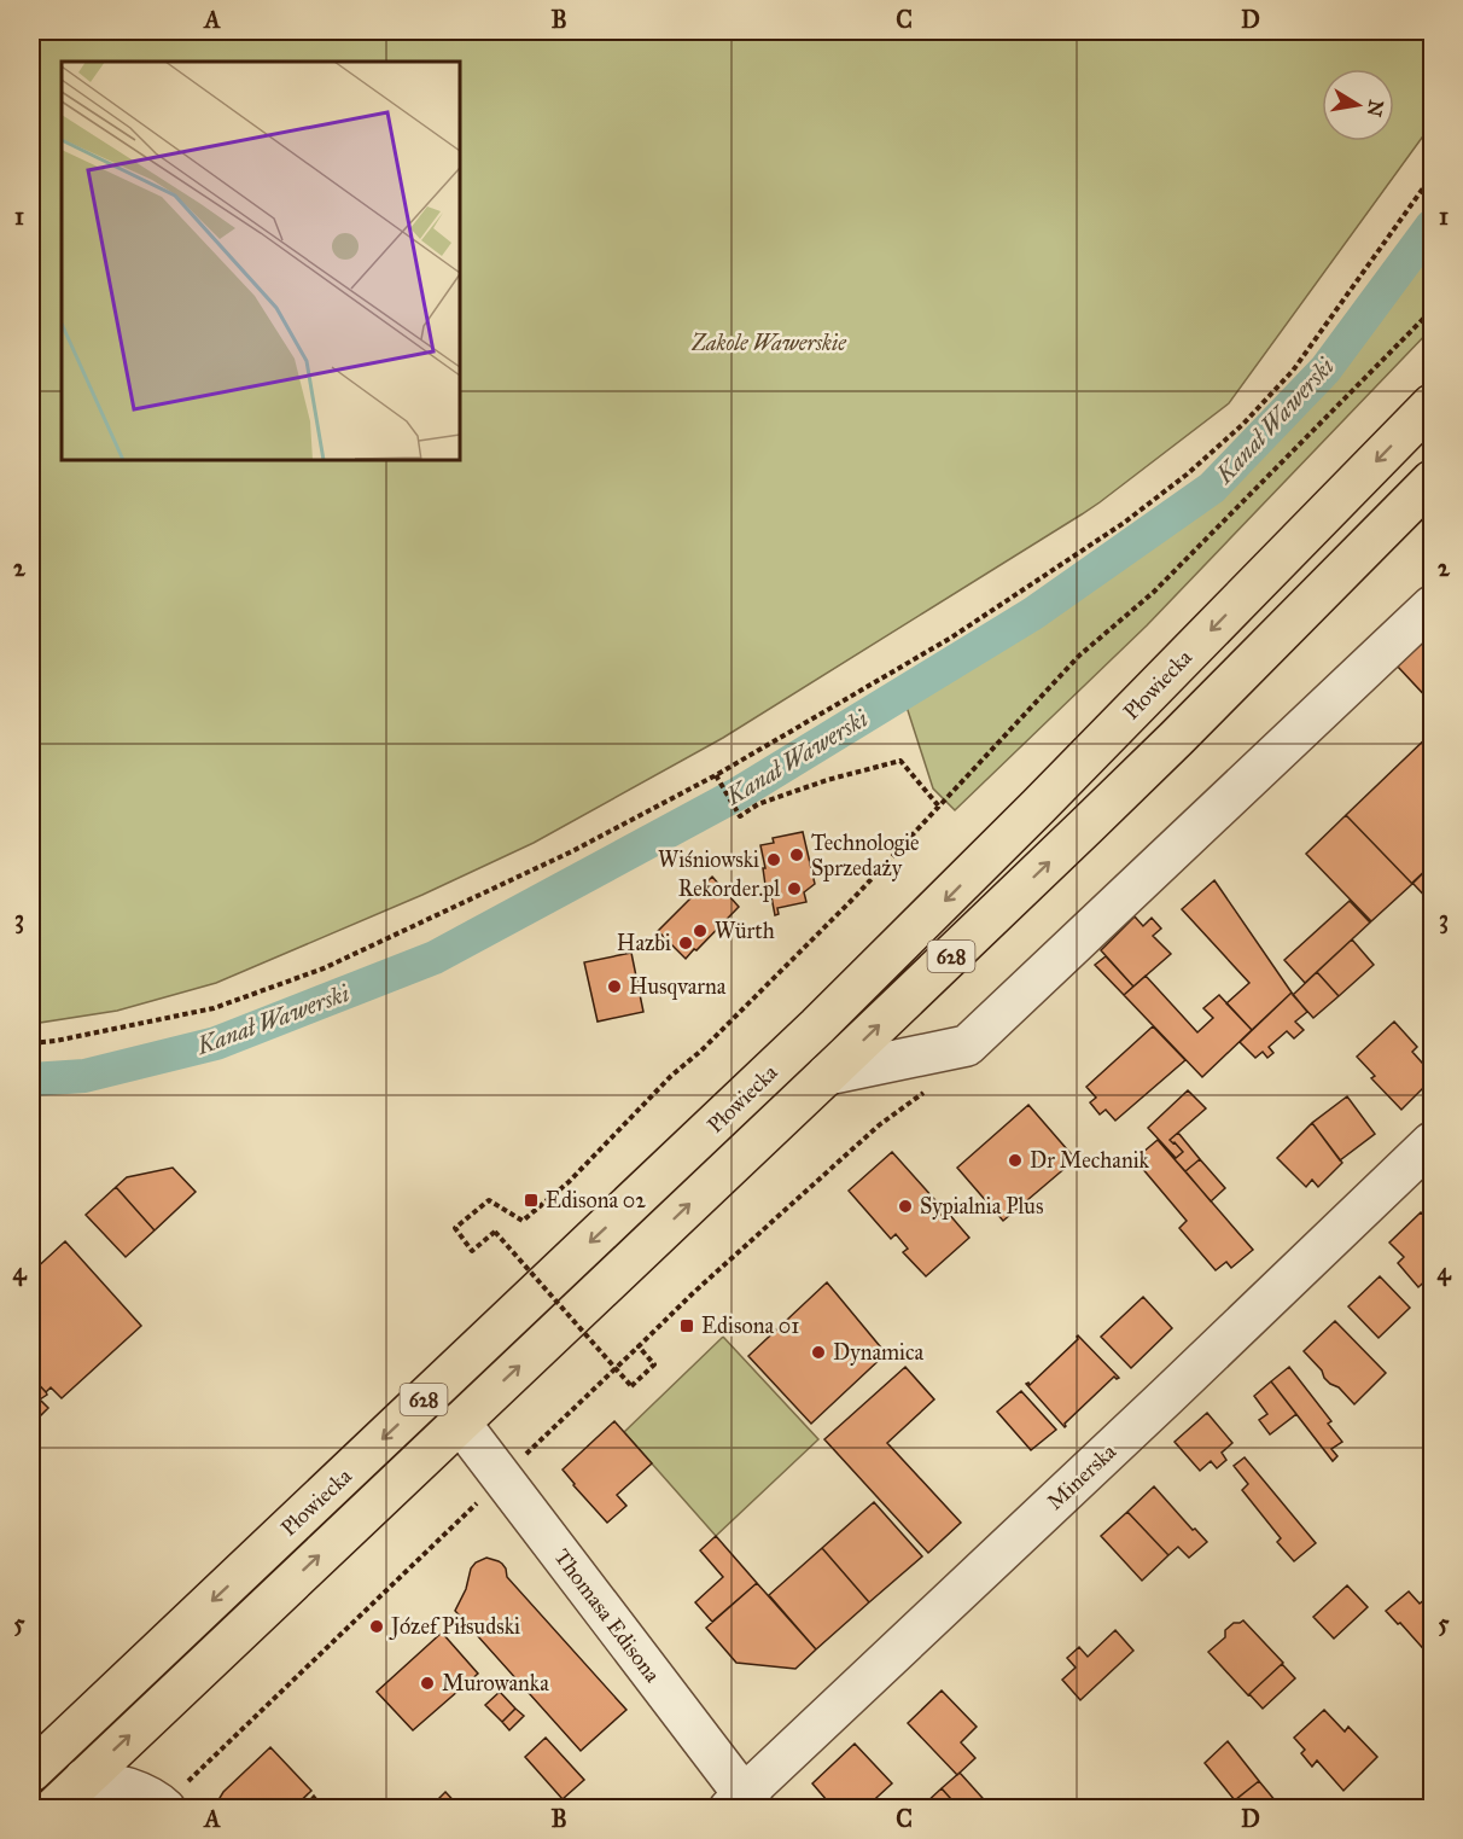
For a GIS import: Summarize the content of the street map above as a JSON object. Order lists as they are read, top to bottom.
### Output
{
  "streets": {
    "main road": ["Płowiecka", "628"],
    "street": ["Minerska", "Thomasa Edisona"]
  },
  "crossings": [
    ["Płowiecka", "Thomasa Edisona"],
    ["Minerska", "Thomasa Edisona"]
  ],
  "water": ["Kanał Wawerski"],
  "parks": ["Zakole Wawerskie"],
  "places": {
    "other": [
      "Technologie Sprzedaży",
      "Wiśniowski",
      "Rekorder.pl",
      "Würth",
      "Hazbi",
      "Husqvarna",
      "Dr Mechanik",
      "Sypialnia Plus",
      "Dynamica",
      "Józef Piłsudski",
      "Murowanka"
    ],
    "transit": ["Edisona 02", "Edisona 01"]
  },
  "north": "right",
  "grid": {
    "columns": [
      "A",
      "B",
      "C",
      "D"
    ],
    "rows": [
      "1",
      "2",
      "3",
      "4",
      "5"
    ]
  }
}
